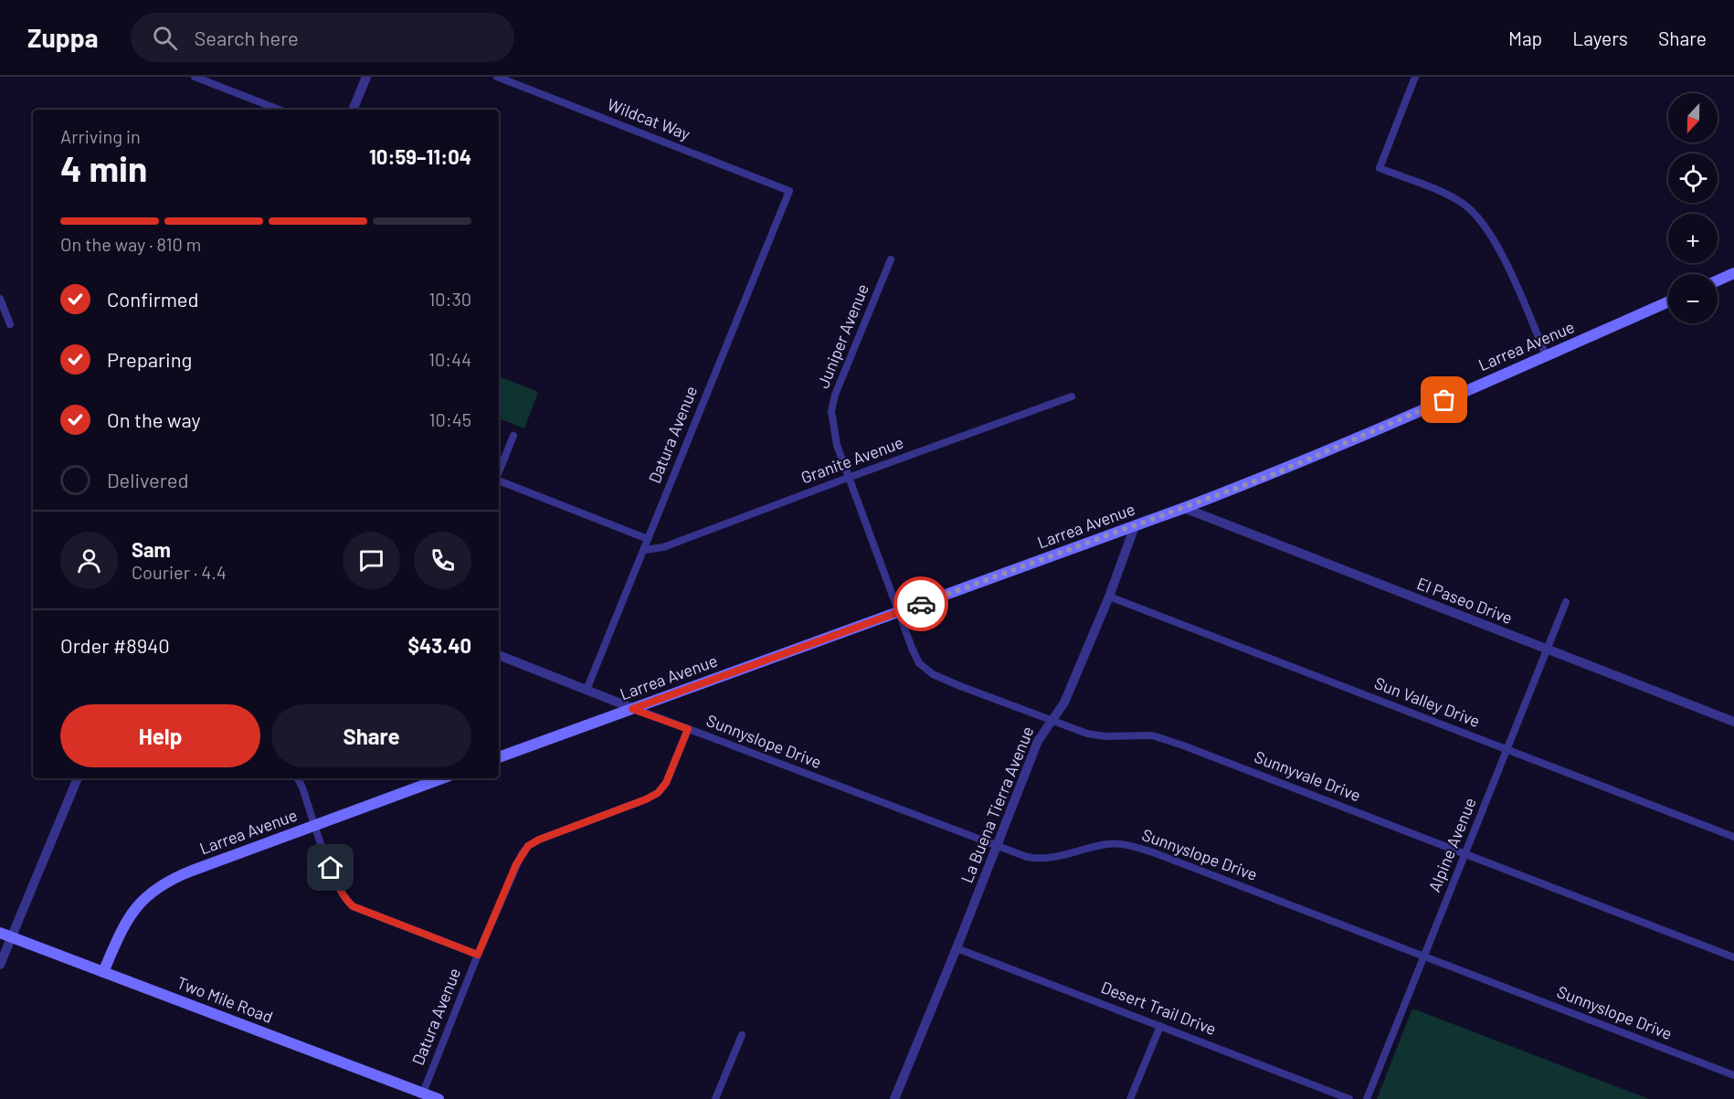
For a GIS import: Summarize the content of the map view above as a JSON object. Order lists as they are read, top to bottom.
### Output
{
  "streets": {
    "main road": ["Larrea Avenue", "Two Mile Road"],
    "street": [
      "Wildcat Way",
      "Juniper Avenue",
      "Datura Avenue",
      "Granite Avenue",
      "El Paseo Drive",
      "Sun Valley Drive",
      "Sunnyslope Drive",
      "Sunnyvale Drive",
      "La Buena Tierra Avenue",
      "Alpine Avenue",
      "Desert Trail Drive"
    ]
  },
  "crossings": [
    ["Wildcat Way", "Datura Avenue"],
    ["Juniper Avenue", "Larrea Avenue"],
    ["Juniper Avenue", "Granite Avenue"],
    ["Juniper Avenue", "Sunnyvale Drive"],
    ["Larrea Avenue", "El Paseo Drive"],
    ["Larrea Avenue", "Sunnyslope Drive"],
    ["Larrea Avenue", "Sunnyvale Drive"],
    ["Larrea Avenue", "La Buena Tierra Avenue"],
    ["Larrea Avenue", "Two Mile Road"],
    ["Datura Avenue", "Granite Avenue"],
    ["Datura Avenue", "Sunnyslope Drive"],
    ["Datura Avenue", "Two Mile Road"],
    ["El Paseo Drive", "Alpine Avenue"],
    ["Sun Valley Drive", "La Buena Tierra Avenue"],
    ["Sun Valley Drive", "Alpine Avenue"],
    ["Sunnyslope Drive", "La Buena Tierra Avenue"],
    ["Sunnyslope Drive", "Alpine Avenue"],
    ["Sunnyvale Drive", "La Buena Tierra Avenue"],
    ["Sunnyvale Drive", "Alpine Avenue"],
    ["La Buena Tierra Avenue", "Desert Trail Drive"]
  ],
  "north": "bottom",
  "page": {
    "header": "Zuppa",
    "search": "Search here",
    "nav": ["Map", "Layers", "Share"],
    "map_buttons": ["+", "−"],
    "heading": ["4 min", "Arriving in", "10:59–11:04"],
    "panel": [
      "Sam",
      "Courier · 4.4",
      "Order #8940",
      "$43.40"
    ],
    "bar": "On the way · 810 m",
    "list": [
      ["Confirmed", "10:30"],
      ["Preparing", "10:44"],
      ["On the way", "10:45"],
      "Delivered"
    ],
    "buttons": ["Help", "Share"]
  }
}
